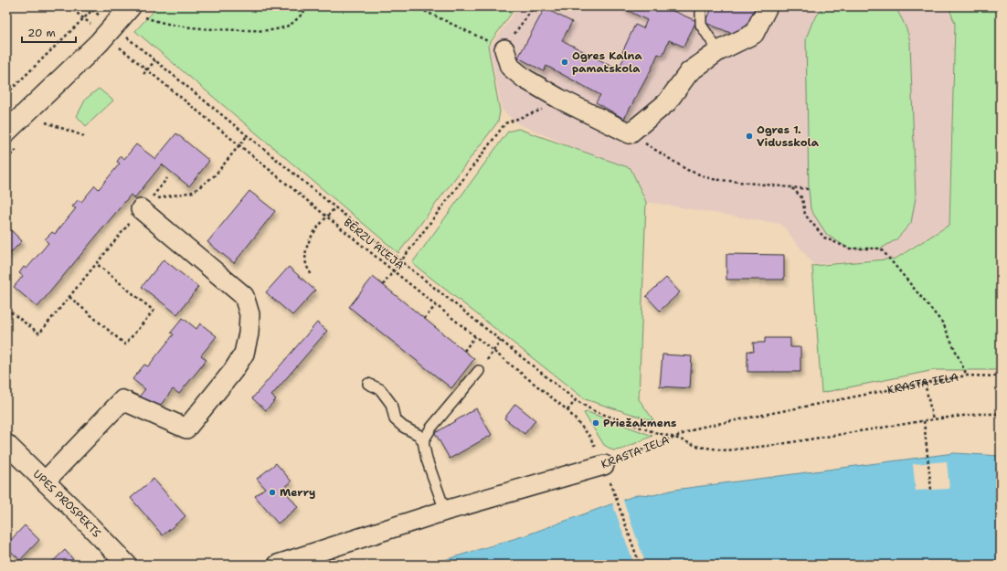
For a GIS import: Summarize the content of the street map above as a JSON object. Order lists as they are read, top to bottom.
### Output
{
  "streets": {
    "street": ["KRASTA IELA", "UPES PROSPEKTS"],
    "path": ["BĒRZU ALEJA"]
  },
  "crossings": [
    ["BĒRZU ALEJA", "KRASTA IELA"]
  ],
  "places": [
    "Ogres Kalna pamatskola",
    "Ogres 1. Vidusskola",
    "Priežakmens",
    "Merry"
  ],
  "scale_bar": "20 m"
}
